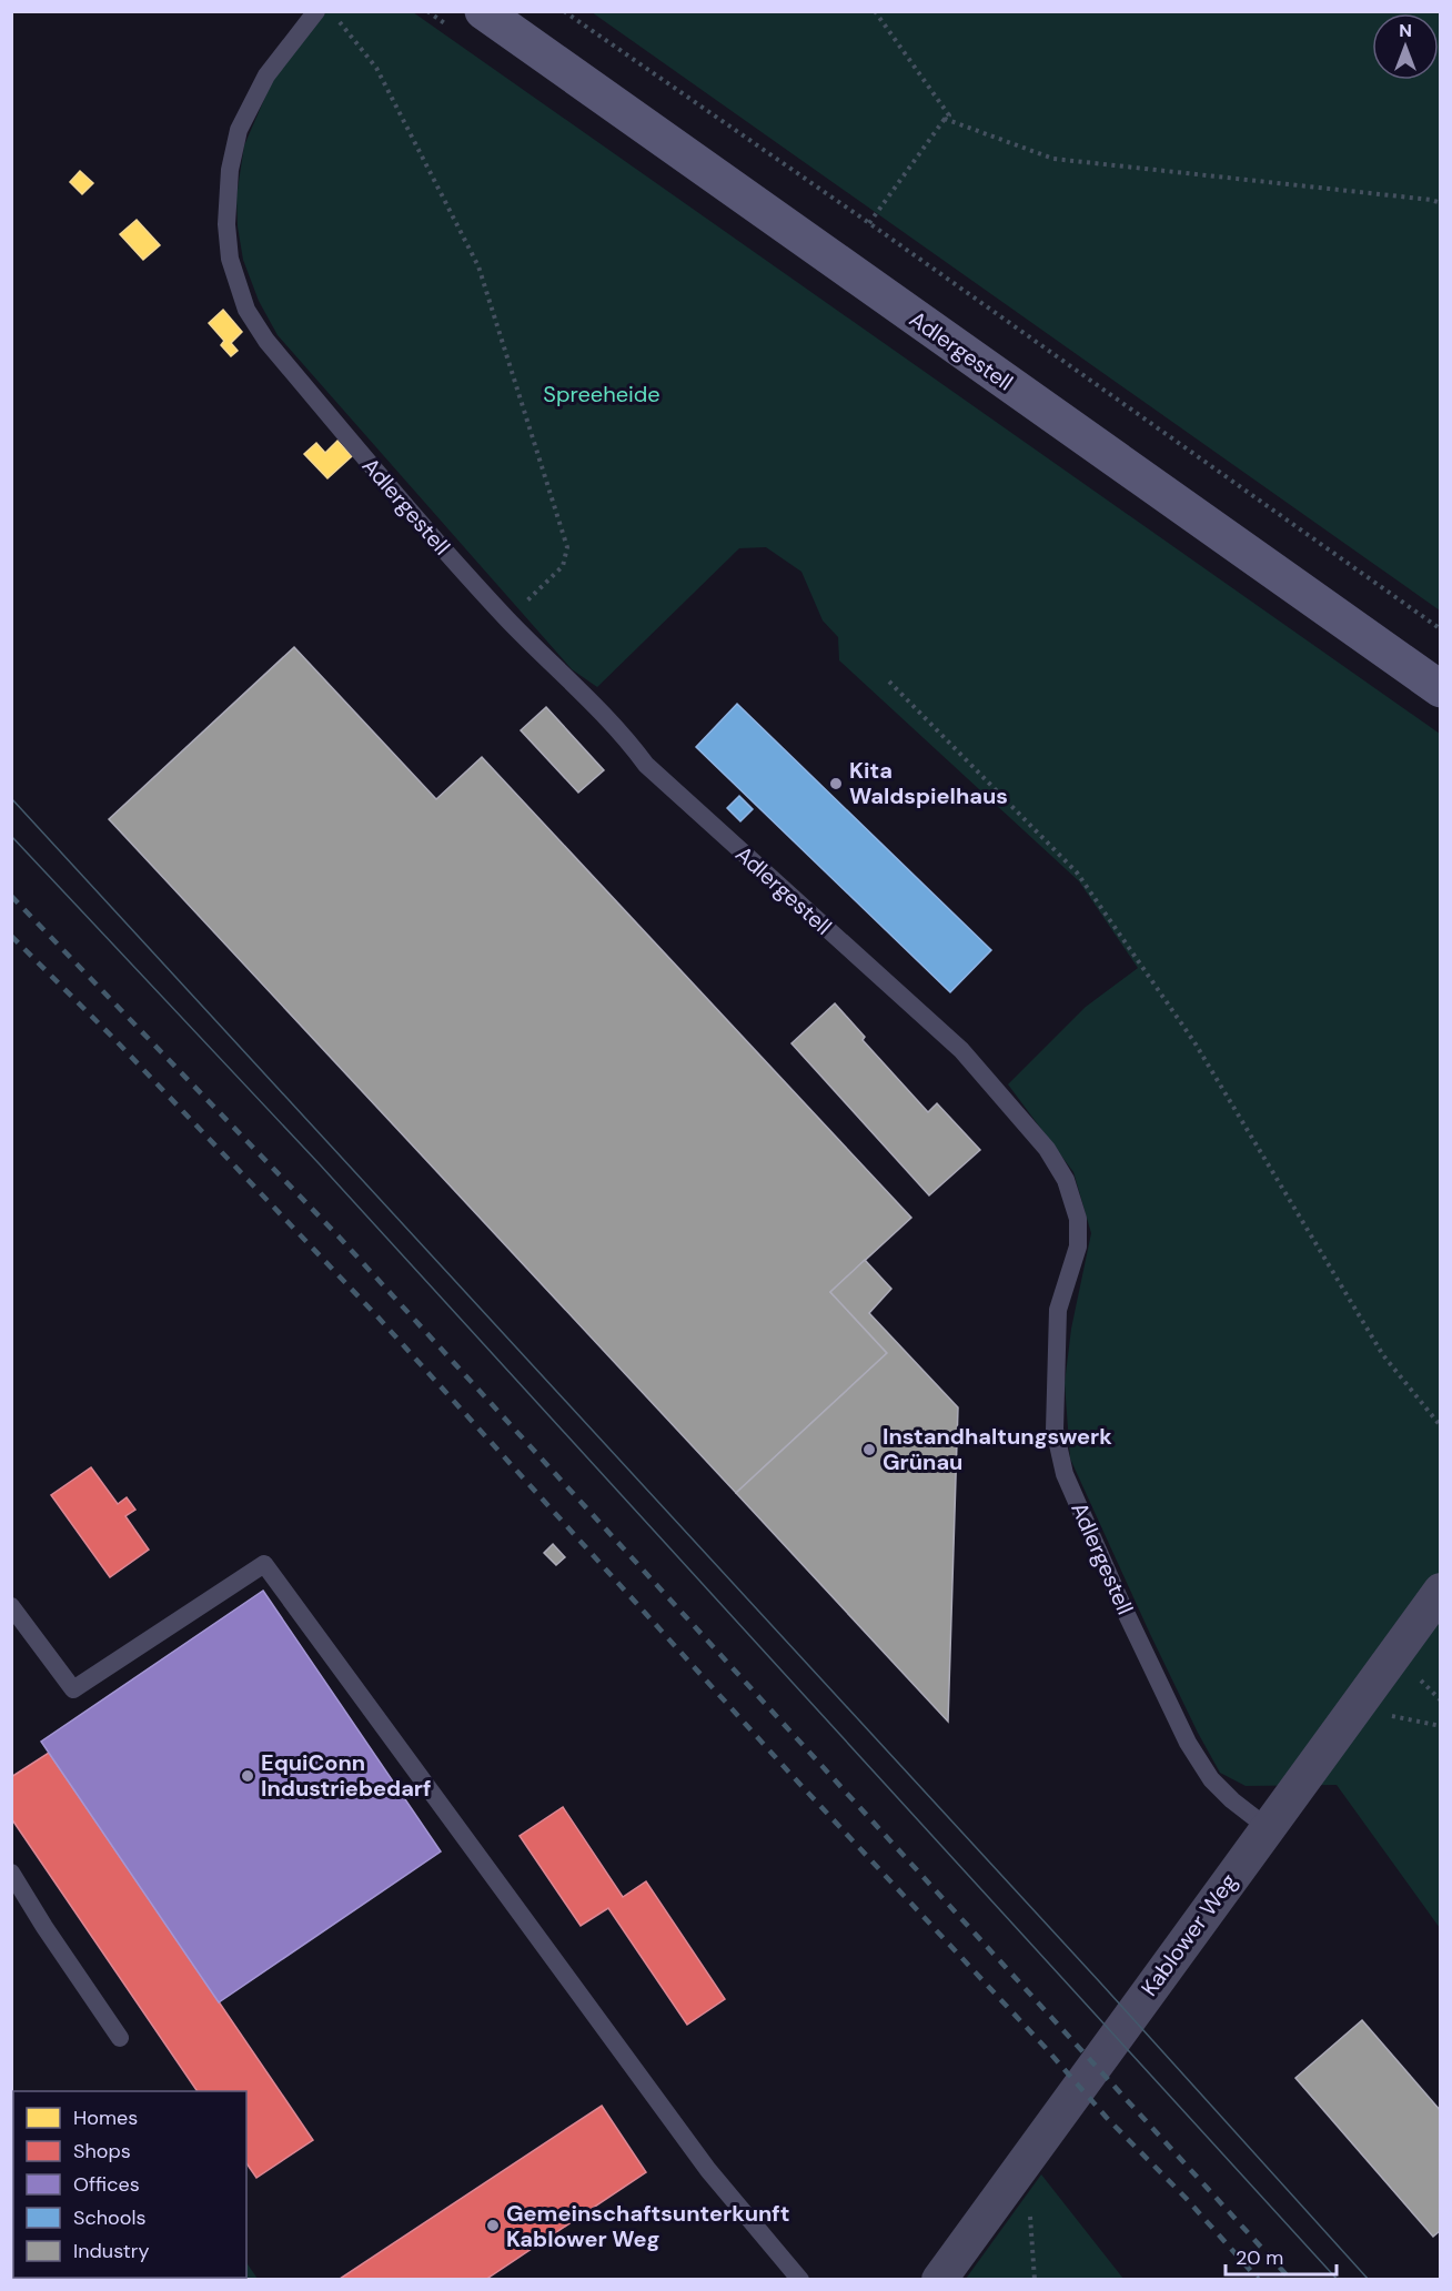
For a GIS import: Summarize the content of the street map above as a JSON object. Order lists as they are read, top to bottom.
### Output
{
  "streets": {
    "main road": ["Adlergestell"],
    "street": ["Kablower Weg"]
  },
  "crossings": [
    ["Adlergestell", "Kablower Weg"]
  ],
  "parks": ["Spreeheide"],
  "places": [
    "Kita Waldspielhaus",
    "Instandhaltungswerk Grünau",
    "EquiConn Industriebedarf",
    "Gemeinschaftsunterkunft Kablower Weg"
  ],
  "legend": [
    "Homes",
    "Shops",
    "Offices",
    "Schools",
    "Industry"
  ],
  "scale_bar": "20 m",
  "north": "top"
}
